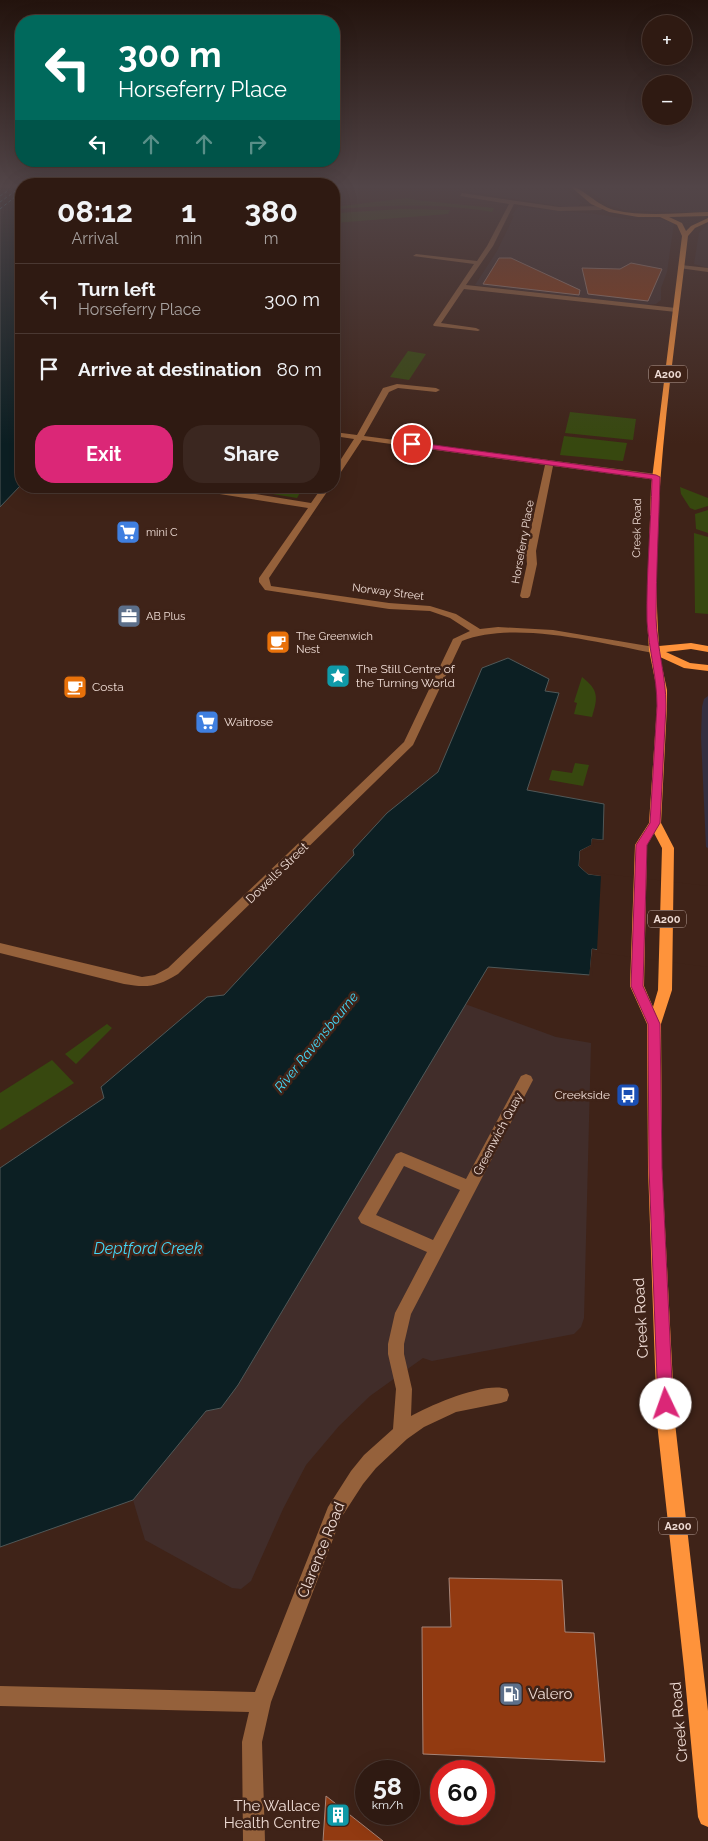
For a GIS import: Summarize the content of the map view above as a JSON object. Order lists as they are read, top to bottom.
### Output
{
  "streets": {
    "main road": ["A200", "Creek Road"],
    "street": [
      "Horseferry Place",
      "Norway Street",
      "Dowells Street",
      "Greenwich Quay",
      "Clarence Road"
    ]
  },
  "crossings": [
    ["Norway Street", "Dowells Street"],
    ["Greenwich Quay", "Clarence Road"]
  ],
  "water": ["River Ravensbourne", "Deptford Creek"],
  "places": {
    "supermarket": ["mini C", "Waitrose"],
    "office": ["AB Plus"],
    "cafe": ["The Greenwich Nest", "Costa"],
    "place": ["The Still Centre of the Turning World"],
    "bus stop": ["Creekside"],
    "fuel station": ["Valero"],
    "building": ["The Wallace Health Centre"]
  },
  "page": {
    "map_buttons": ["+", "−"],
    "turn": ["300 m", "Horseferry Place"],
    "eta": [
      "08:12",
      "Arrival",
      "1",
      "min",
      "380",
      "m"
    ],
    "list": [
      {
        "name": "Turn left",
        "note": "Horseferry Place",
        "value": "300 m"
      },
      {
        "name": "Arrive at destination",
        "value": "80 m"
      }
    ],
    "buttons": ["Exit", "Share"],
    "speed": "58 km/h",
    "limit": "60"
  }
}
